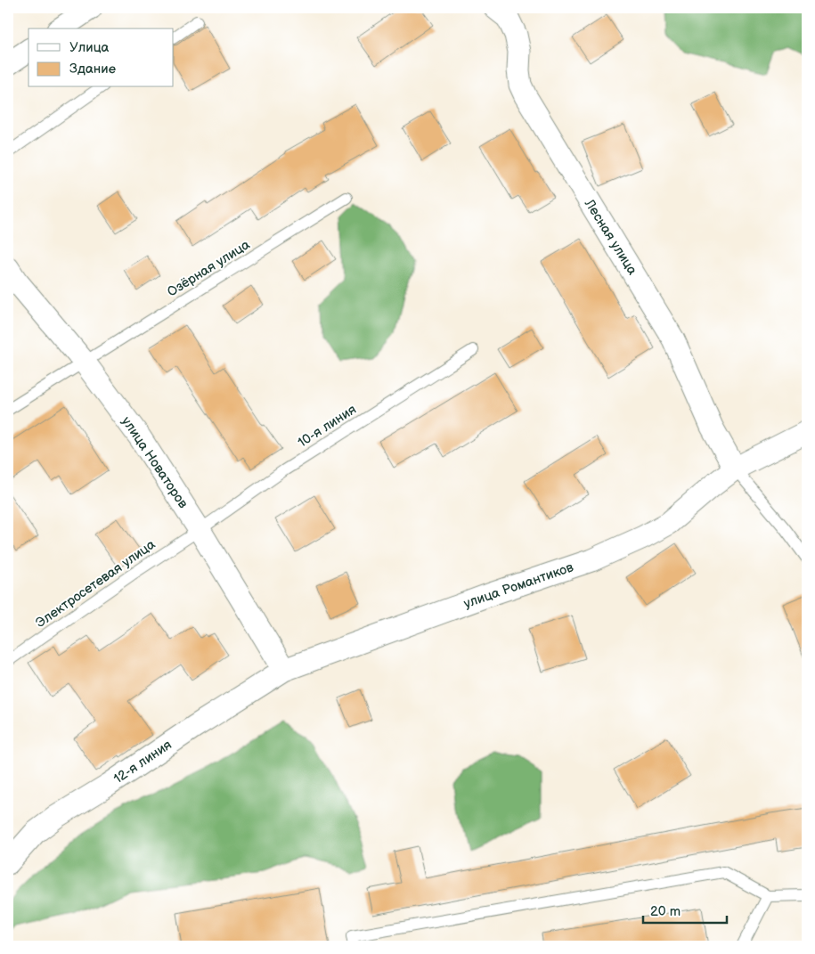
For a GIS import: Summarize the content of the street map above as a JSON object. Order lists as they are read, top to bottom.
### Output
{
  "streets": {
    "street": [
      "Лесная улица",
      "улица Новаторов",
      "улица Романтиков",
      "12-я линия"
    ],
    "lane": ["Озёрная улица", "10-я линия", "Электросетевая улица"]
  },
  "crossings": [
    ["Лесная улица", "улица Романтиков"],
    ["Озёрная улица", "улица Новаторов"],
    ["10-я линия", "улица Новаторов"],
    ["10-я линия", "Электросетевая улица"],
    ["улица Новаторов", "Электросетевая улица"],
    ["улица Новаторов", "улица Романтиков"],
    ["улица Новаторов", "12-я линия"],
    ["улица Романтиков", "12-я линия"]
  ],
  "legend": ["Улица", "Здание"],
  "scale_bar": "20 m"
}
